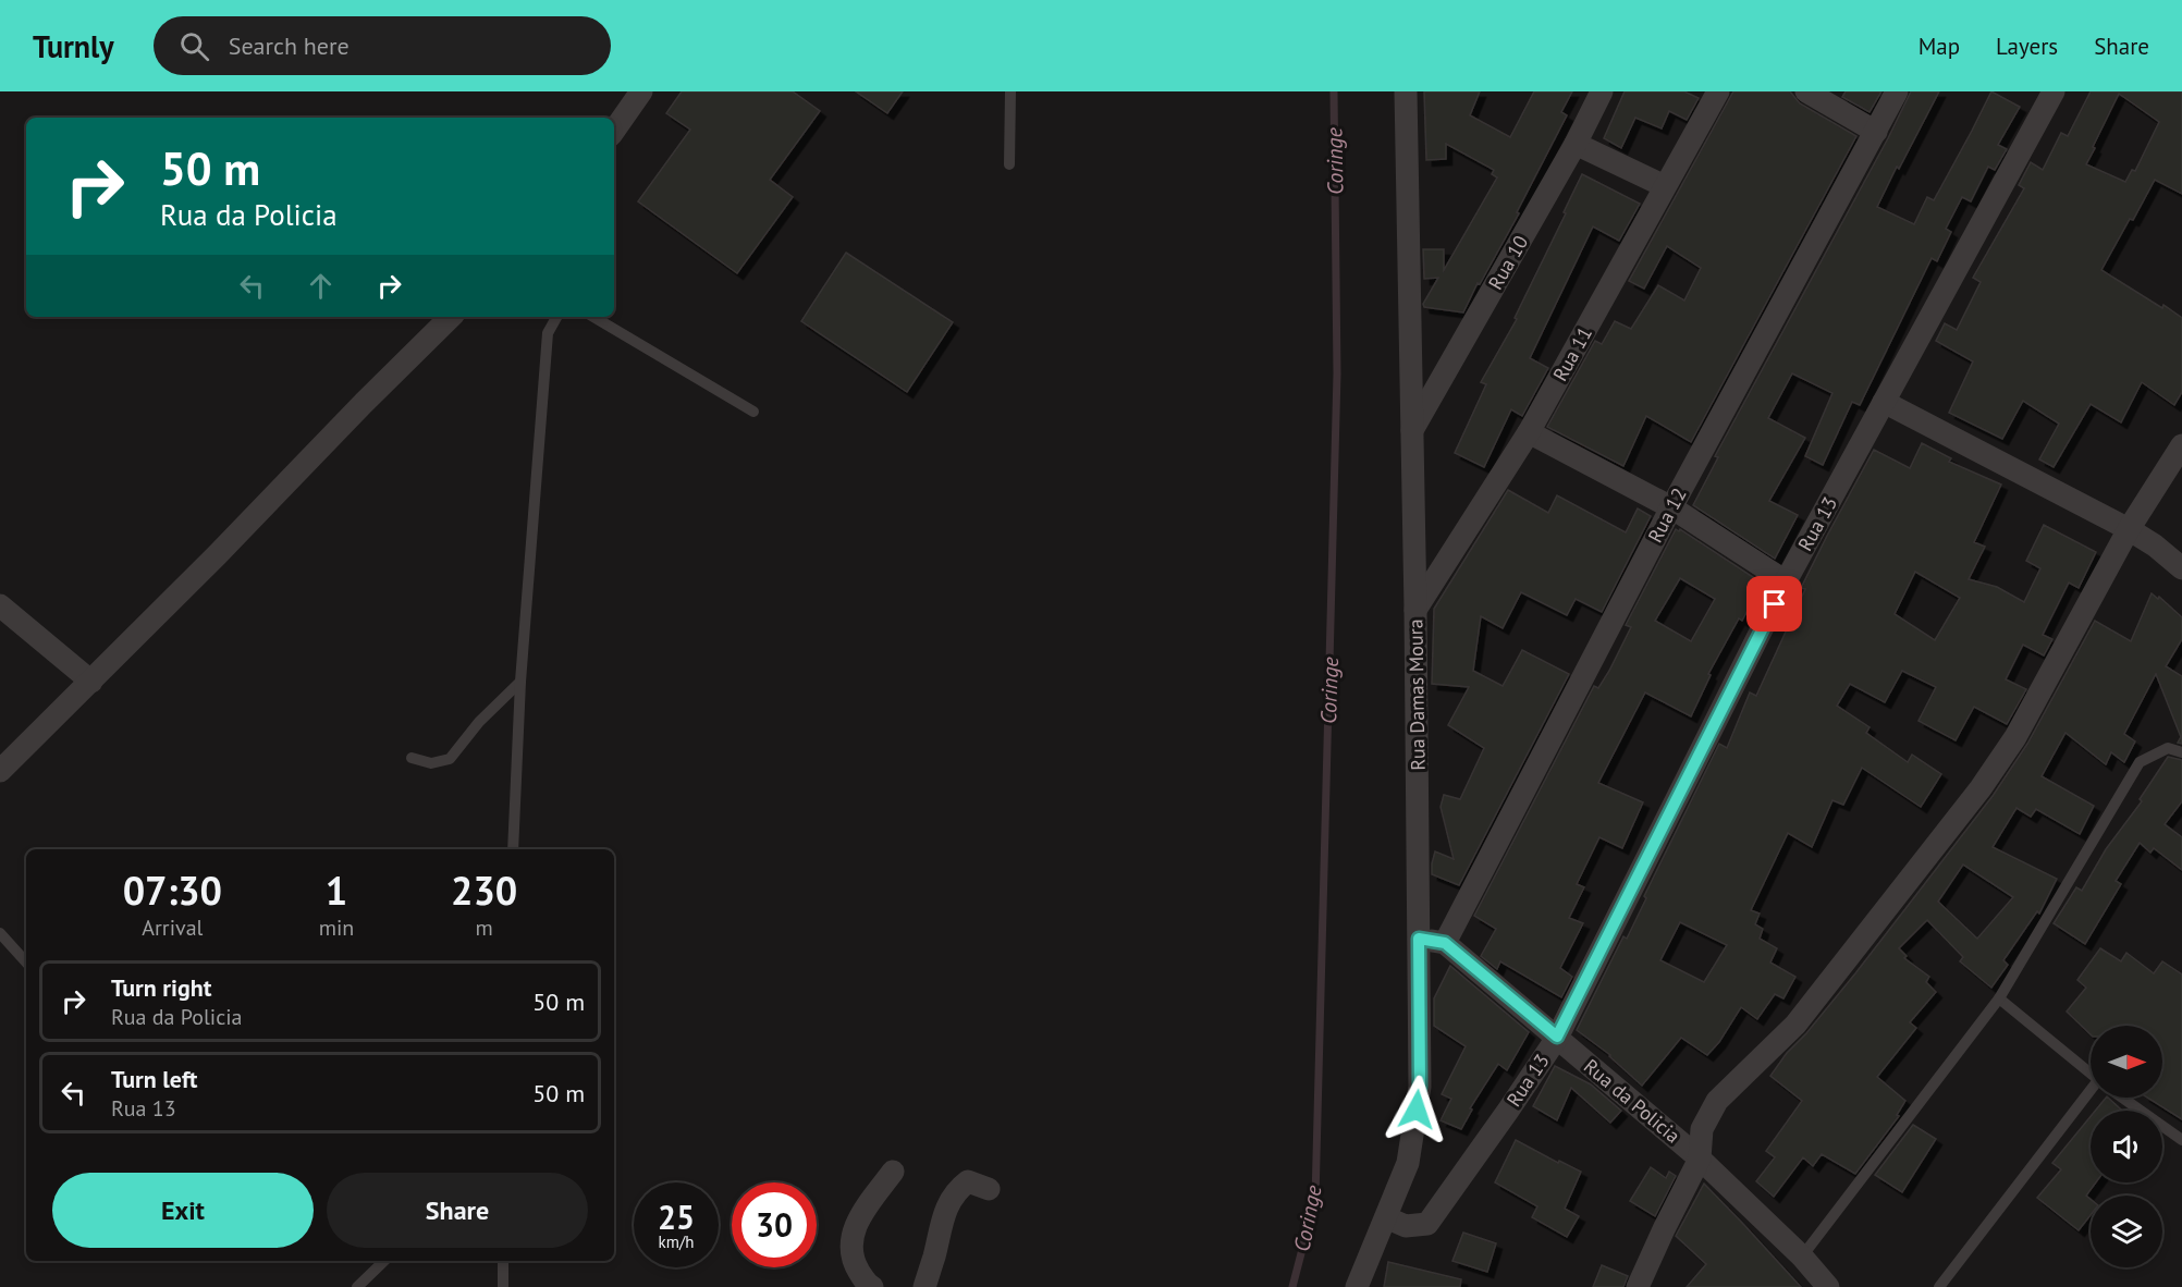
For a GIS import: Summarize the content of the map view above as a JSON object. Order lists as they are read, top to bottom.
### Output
{
  "streets": {
    "street": [
      "Rua 10",
      "Rua 11",
      "Rua 12",
      "Rua 13",
      "Rua Damas Moura",
      "Rua da Policia"
    ]
  },
  "crossings": [
    ["Rua 10", "Rua Damas Moura"],
    ["Rua 11", "Rua Damas Moura"],
    ["Rua 12", "Rua da Policia"],
    ["Rua 13", "Rua Damas Moura"],
    ["Rua 13", "Rua da Policia"]
  ],
  "water": ["Coringe"],
  "north": "right",
  "page": {
    "header": "Turnly",
    "search": "Search here",
    "nav": ["Map", "Layers", "Share"],
    "turn": ["50 m", "Rua da Policia"],
    "eta": [
      "07:30",
      "Arrival",
      "1",
      "min",
      "230",
      "m"
    ],
    "list": [
      {
        "name": "Turn right",
        "note": "Rua da Policia",
        "value": "50 m"
      },
      {
        "name": "Turn left",
        "note": "Rua 13",
        "value": "50 m"
      }
    ],
    "buttons": ["Exit", "Share"],
    "speed": "25 km/h",
    "limit": "30"
  }
}
